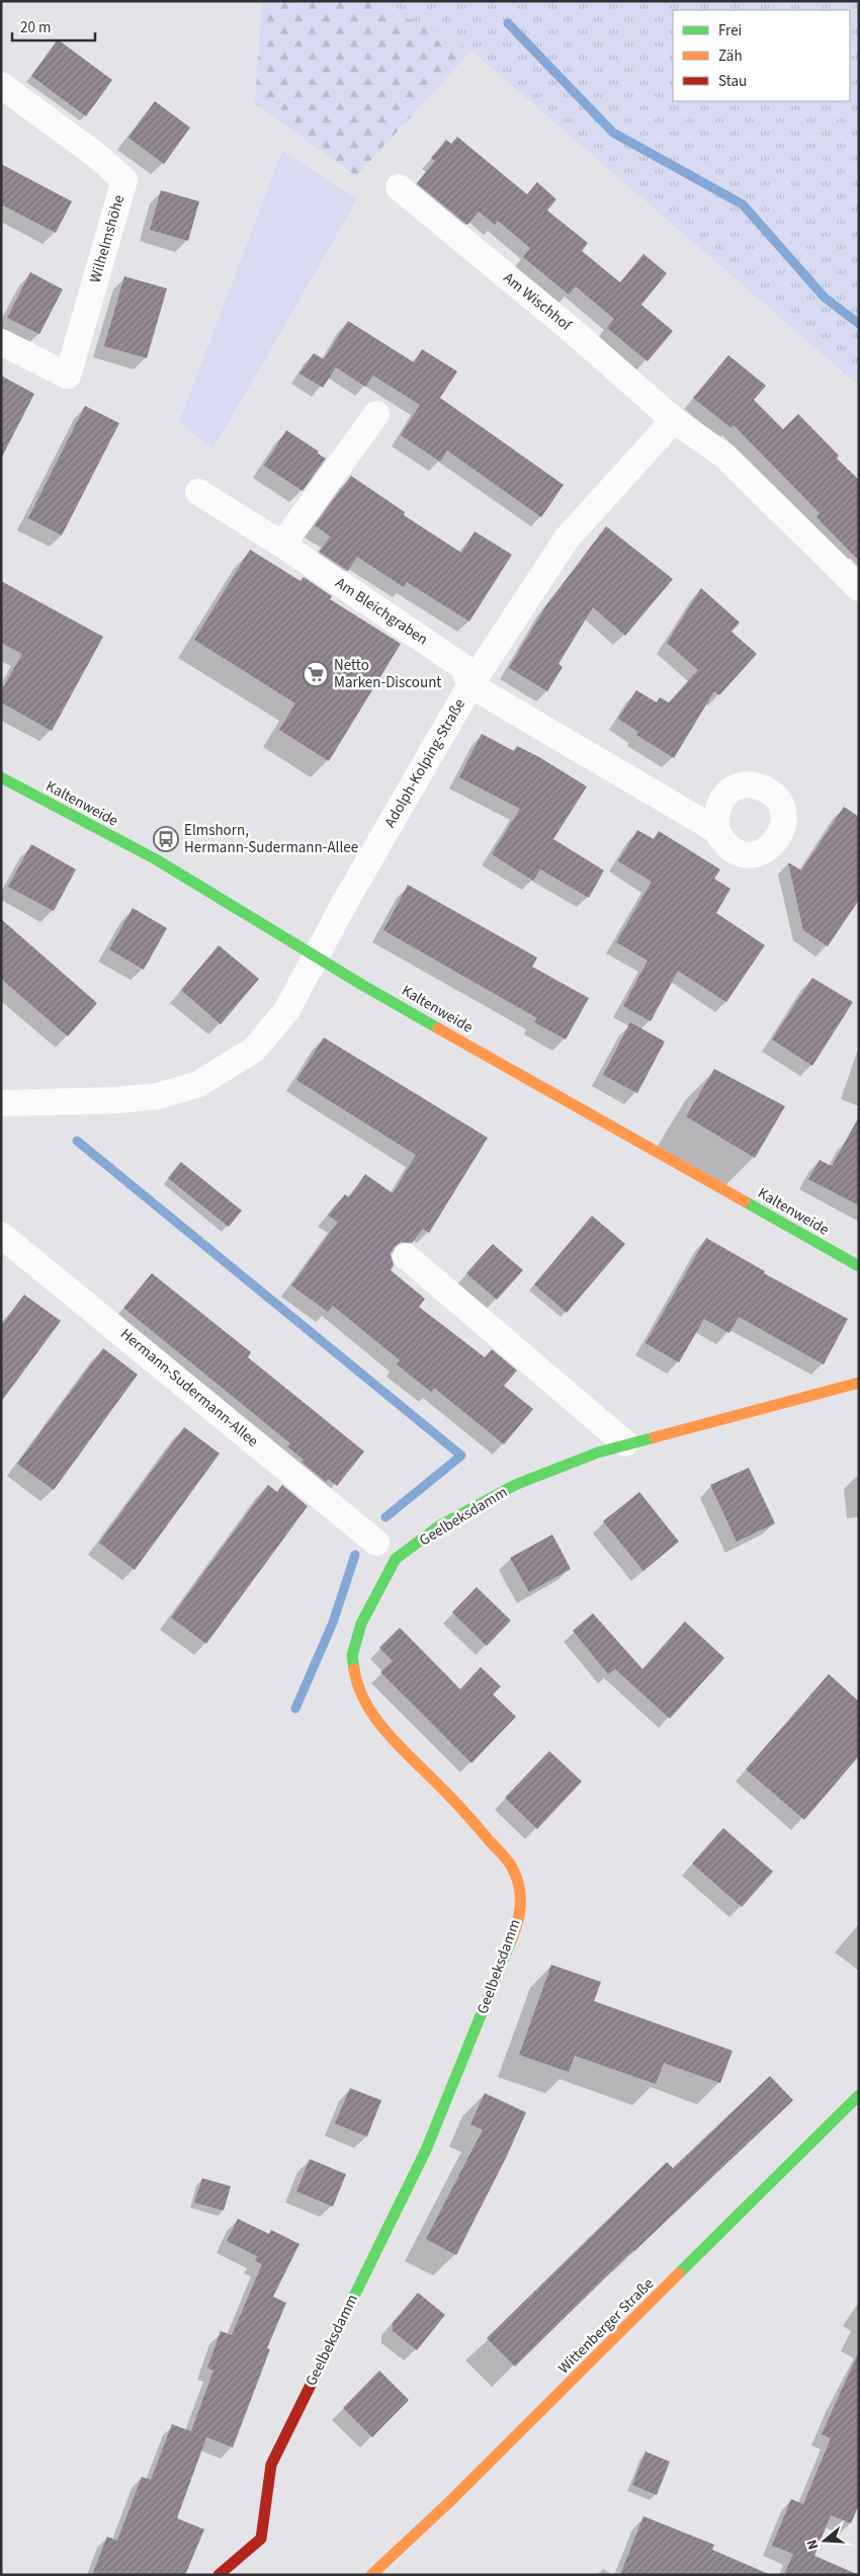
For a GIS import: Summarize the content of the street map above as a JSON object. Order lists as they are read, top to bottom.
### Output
{
  "streets": {
    "main road": ["Kaltenweide", "Geelbeksdamm", "Wittenberger Straße"],
    "street": [
      "Wilhelmshöhe",
      "Am Wischhof",
      "Am Bleichgraben",
      "Adolph-Kolping-Straße",
      "Hermann-Sudermann-Allee"
    ]
  },
  "crossings": [
    ["Am Bleichgraben", "Adolph-Kolping-Straße"],
    ["Adolph-Kolping-Straße", "Kaltenweide"]
  ],
  "places": {
    "supermarket": ["Netto Marken-Discount"],
    "bus stop": ["Elmshorn, Hermann-Sudermann-Allee"]
  },
  "legend": ["Frei", "Zäh", "Stau"],
  "scale_bar": "20 m",
  "north": "left"
}
